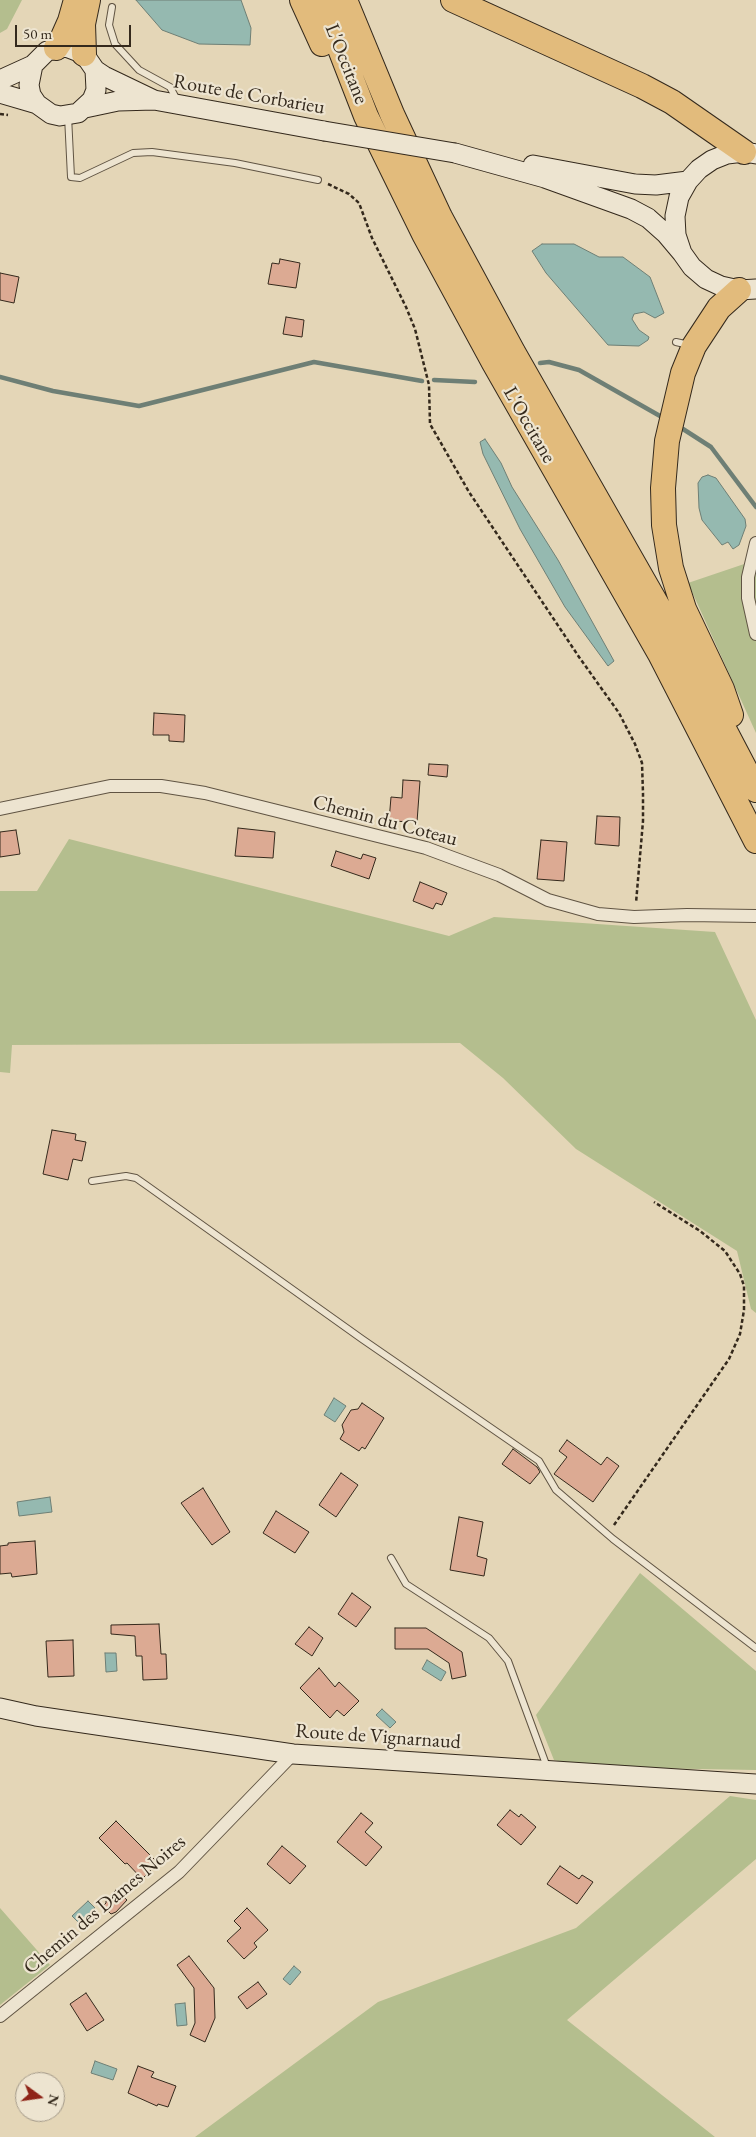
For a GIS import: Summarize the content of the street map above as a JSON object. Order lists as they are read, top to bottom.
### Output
{
  "streets": {
    "highway": ["L'Occitane"],
    "main road": ["Route de Corbarieu", "Route de Vignarnaud"],
    "street": ["Chemin du Coteau", "Chemin des Dames Noires"]
  },
  "crossings": [
    ["Route de Vignarnaud", "Chemin des Dames Noires"]
  ],
  "scale_bar": "50 m",
  "north": "right"
}
